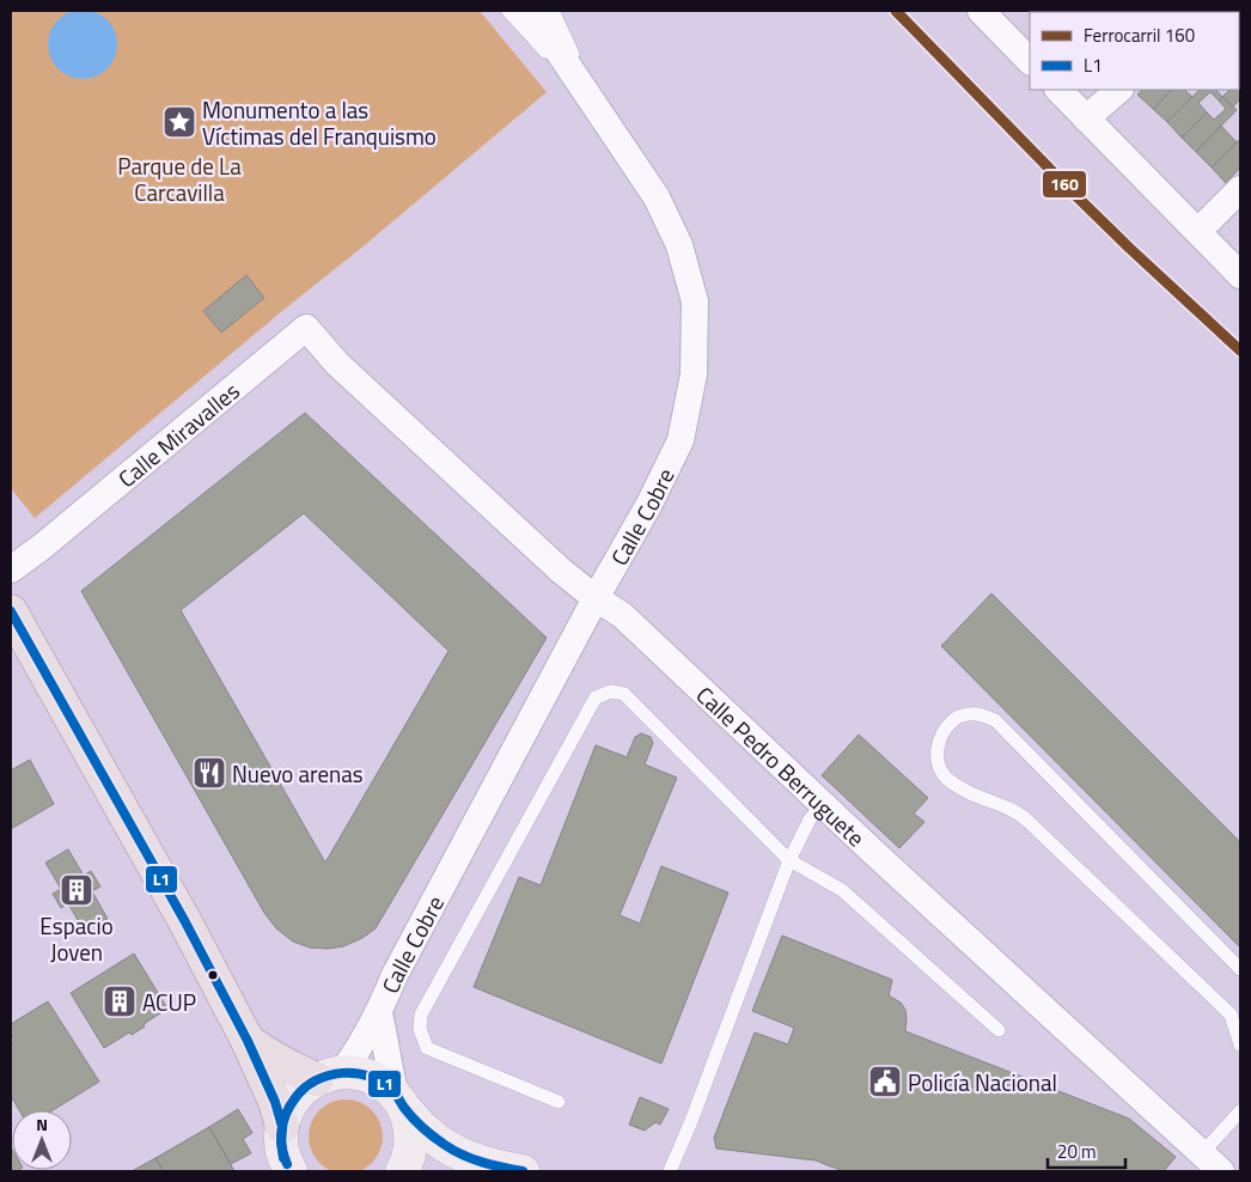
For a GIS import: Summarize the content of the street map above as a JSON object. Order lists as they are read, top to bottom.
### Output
{
  "streets": {
    "street": ["Calle Miravalles", "Calle Cobre", "Calle Pedro Berruguete"]
  },
  "crossings": [
    ["Calle Miravalles", "Calle Pedro Berruguete"],
    ["Calle Cobre", "Calle Pedro Berruguete"]
  ],
  "parks": ["Parque de La Carcavilla"],
  "places": {
    "place": ["Monumento a las Víctimas del Franquismo"],
    "restaurant": ["Nuevo arenas"],
    "building": ["Espacio Joven", "ACUP"],
    "public building": ["Policía Nacional"]
  },
  "lines": ["rail line 160", "transit line L1"],
  "legend": ["Ferrocarril 160", "L1"],
  "scale_bar": "20 m",
  "north": "top"
}
